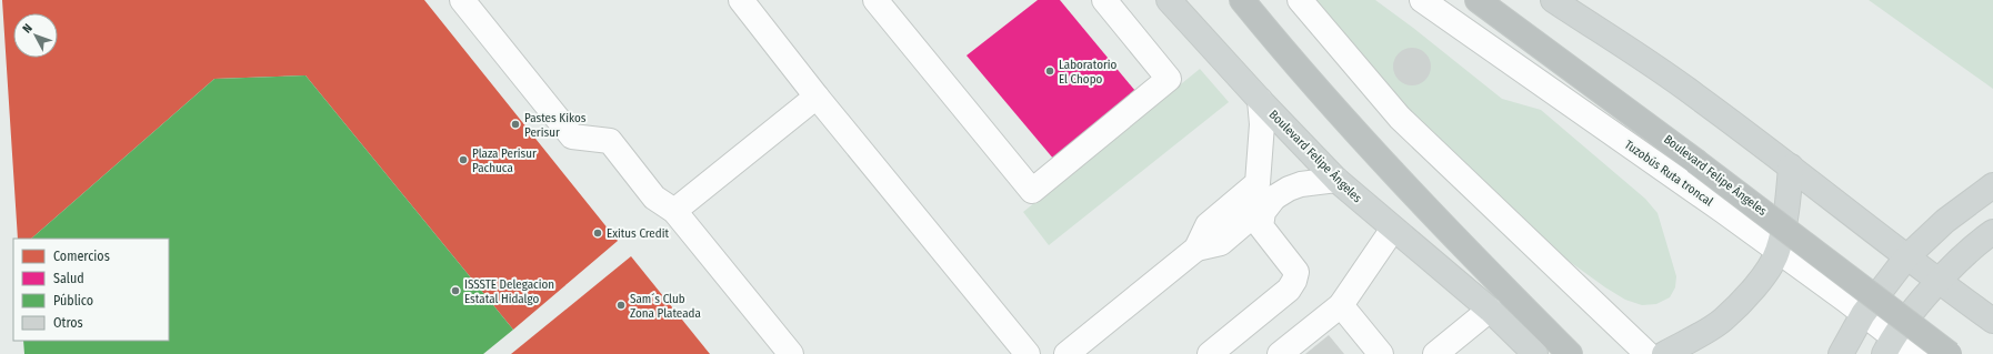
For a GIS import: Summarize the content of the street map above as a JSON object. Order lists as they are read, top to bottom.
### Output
{
  "streets": {
    "highway": ["Boulevard Felipe Ángeles"],
    "lane": ["Tuzobús Ruta troncal"]
  },
  "places": [
    "Laboratorio El Chopo",
    "Pastes Kikos Perisur",
    "Plaza Perisur Pachuca",
    "Exitus Credit",
    "ISSSTE Delegacion Estatal Hidalgo",
    "Sam´s Club Zona Plateada"
  ],
  "legend": [
    "Comercios",
    "Salud",
    "Público",
    "Otros"
  ],
  "north": "top left"
}
